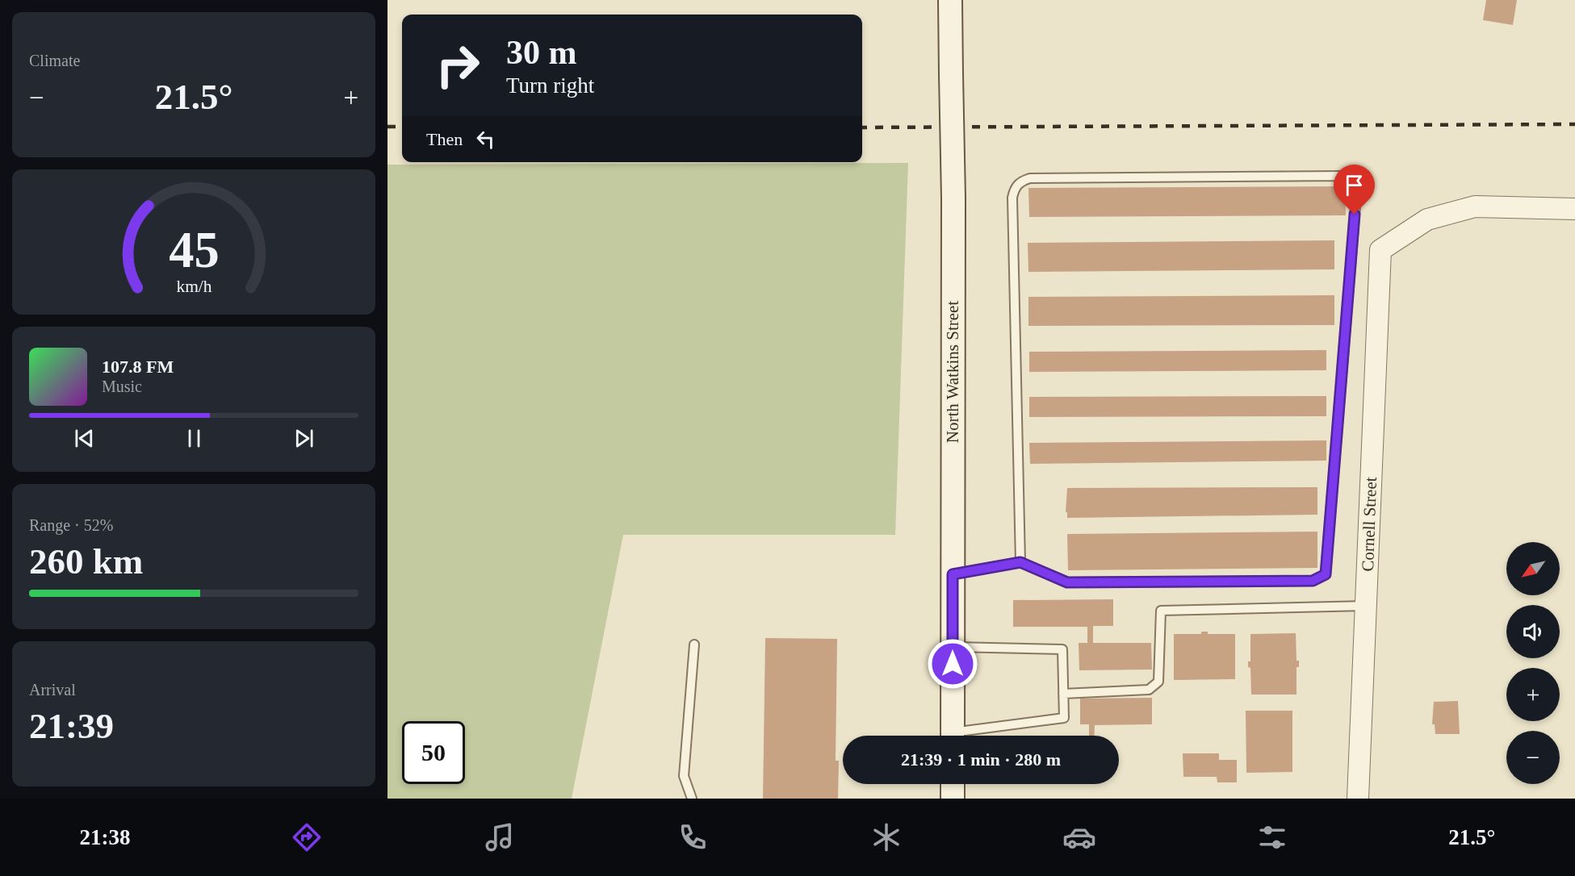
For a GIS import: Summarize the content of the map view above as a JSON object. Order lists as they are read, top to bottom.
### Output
{
  "streets": {
    "main road": ["North Watkins Street"],
    "street": ["Cornell Street"]
  },
  "north": "bottom left",
  "page": {
    "tile": [
      "Climate",
      ["Range · 52%", "260 km"],
      ["Arrival", "21:39"]
    ],
    "turn": ["30 m", "Turn right"],
    "heat": ["−", "21.5°", "+"],
    "then": "Then",
    "song": ["107.8 FM", "Music"],
    "map_buttons": ["+", "−"],
    "limit": "50",
    "trip": "21:39 · 1 min · 280 m",
    "tabs": ["21:38", "21.5°"],
    "gauge": ["45", "km/h"]
  }
}
